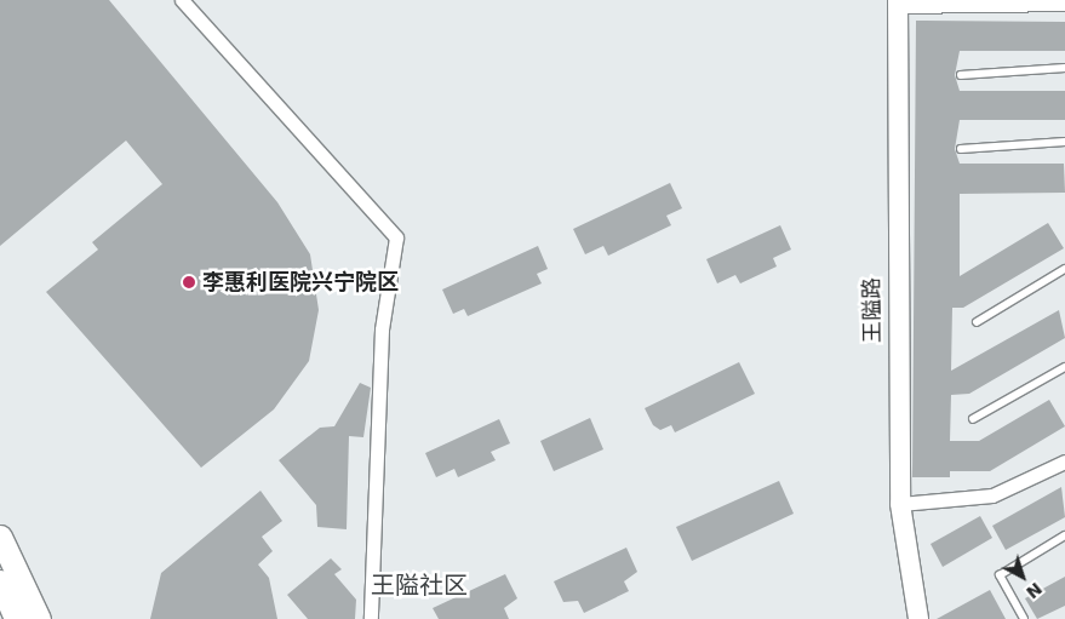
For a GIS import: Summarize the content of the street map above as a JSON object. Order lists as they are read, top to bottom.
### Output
{
  "streets": {
    "main road": ["王隘路"]
  },
  "districts": ["王隘社区"],
  "places": ["李惠利医院兴宁院区"],
  "north": "bottom right"
}
